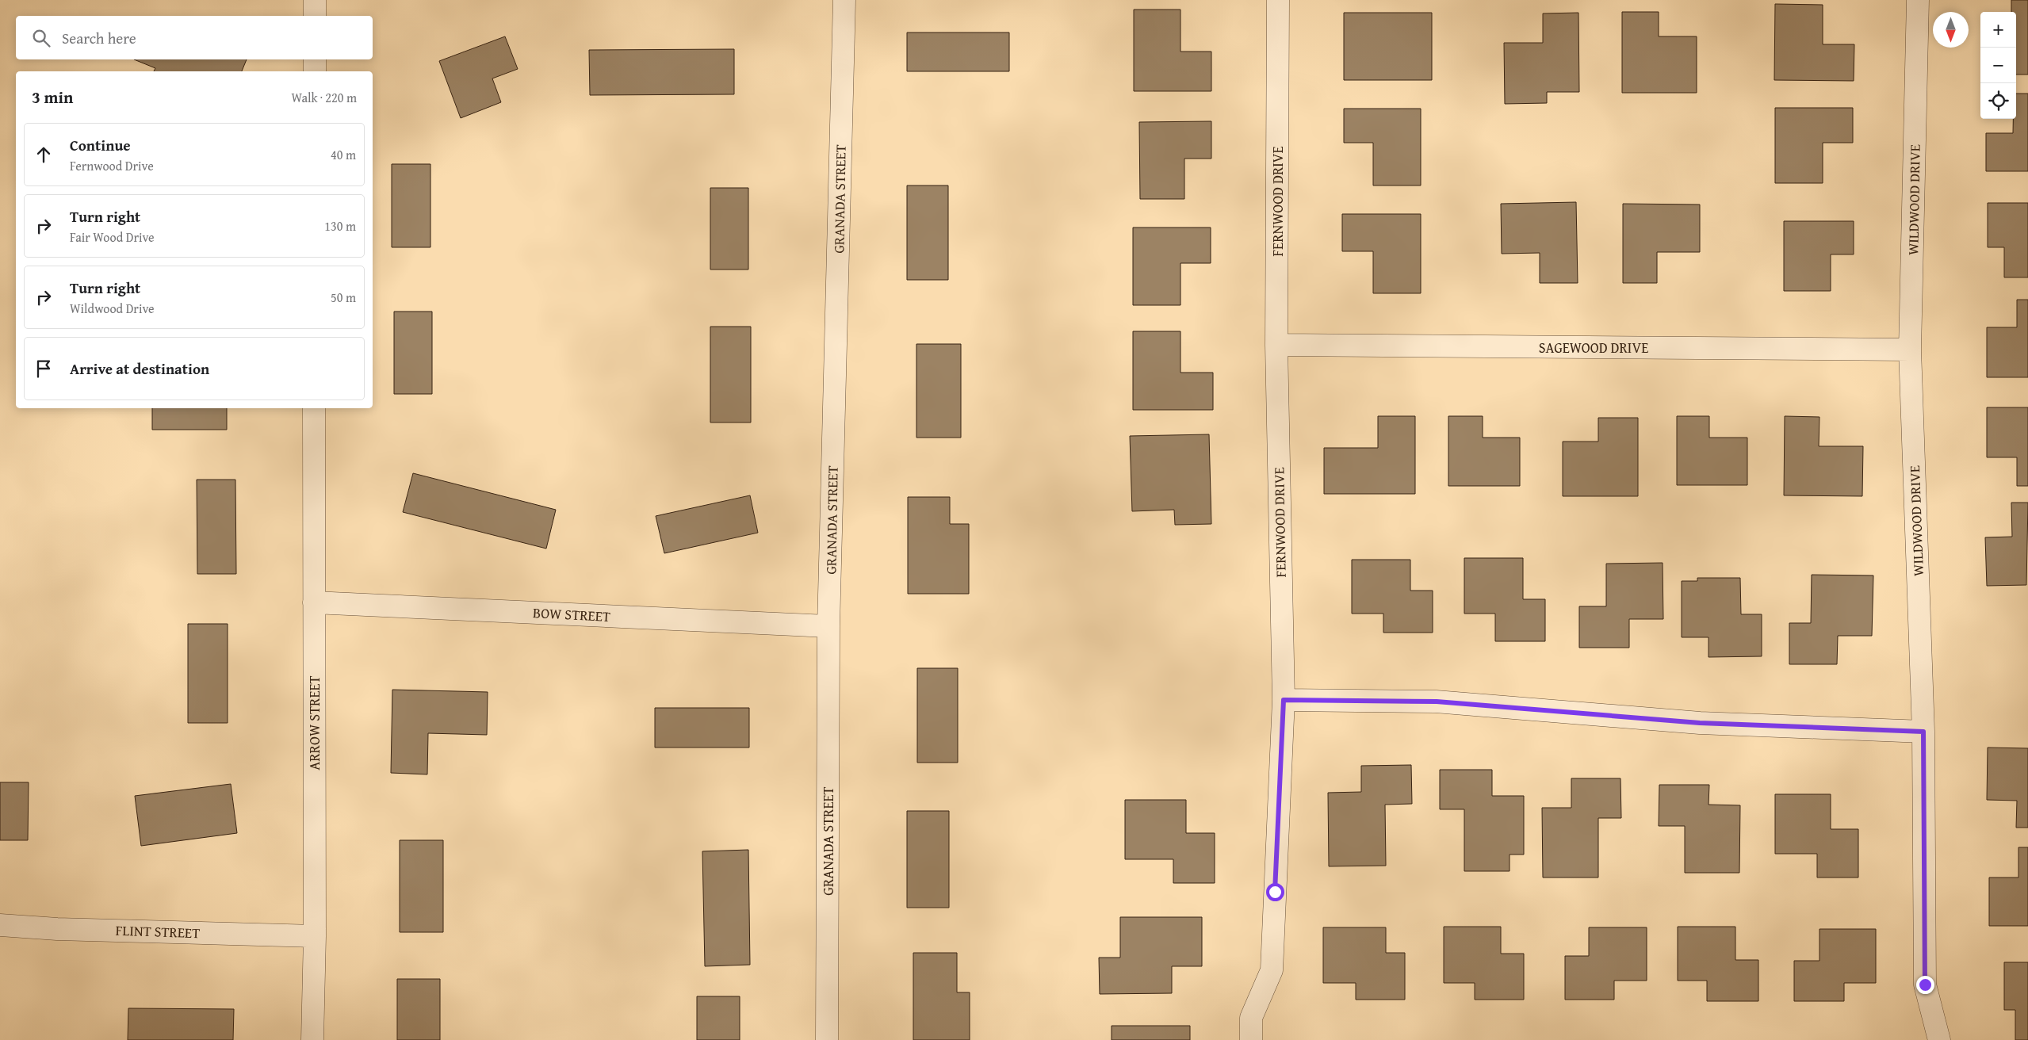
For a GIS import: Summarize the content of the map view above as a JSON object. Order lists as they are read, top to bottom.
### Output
{
  "streets": {
    "street": [
      "GRANADA STREET",
      "WILDWOOD DRIVE",
      "FERNWOOD DRIVE",
      "SAGEWOOD DRIVE",
      "BOW STREET",
      "ARROW STREET",
      "FLINT STREET"
    ]
  },
  "crossings": [
    ["GRANADA STREET", "BOW STREET"],
    ["WILDWOOD DRIVE", "SAGEWOOD DRIVE"],
    ["FERNWOOD DRIVE", "SAGEWOOD DRIVE"],
    ["BOW STREET", "ARROW STREET"],
    ["ARROW STREET", "FLINT STREET"]
  ],
  "north": "bottom",
  "page": {
    "map_buttons": ["+", "−"],
    "search": "Search here",
    "heading": ["3 min", "Walk · 220 m"],
    "list": [
      ["Continue", "Fernwood Drive", "40 m"],
      ["Turn right", "Fair Wood Drive", "130 m"],
      ["Turn right", "Wildwood Drive", "50 m"],
      "Arrive at destination"
    ]
  }
}
